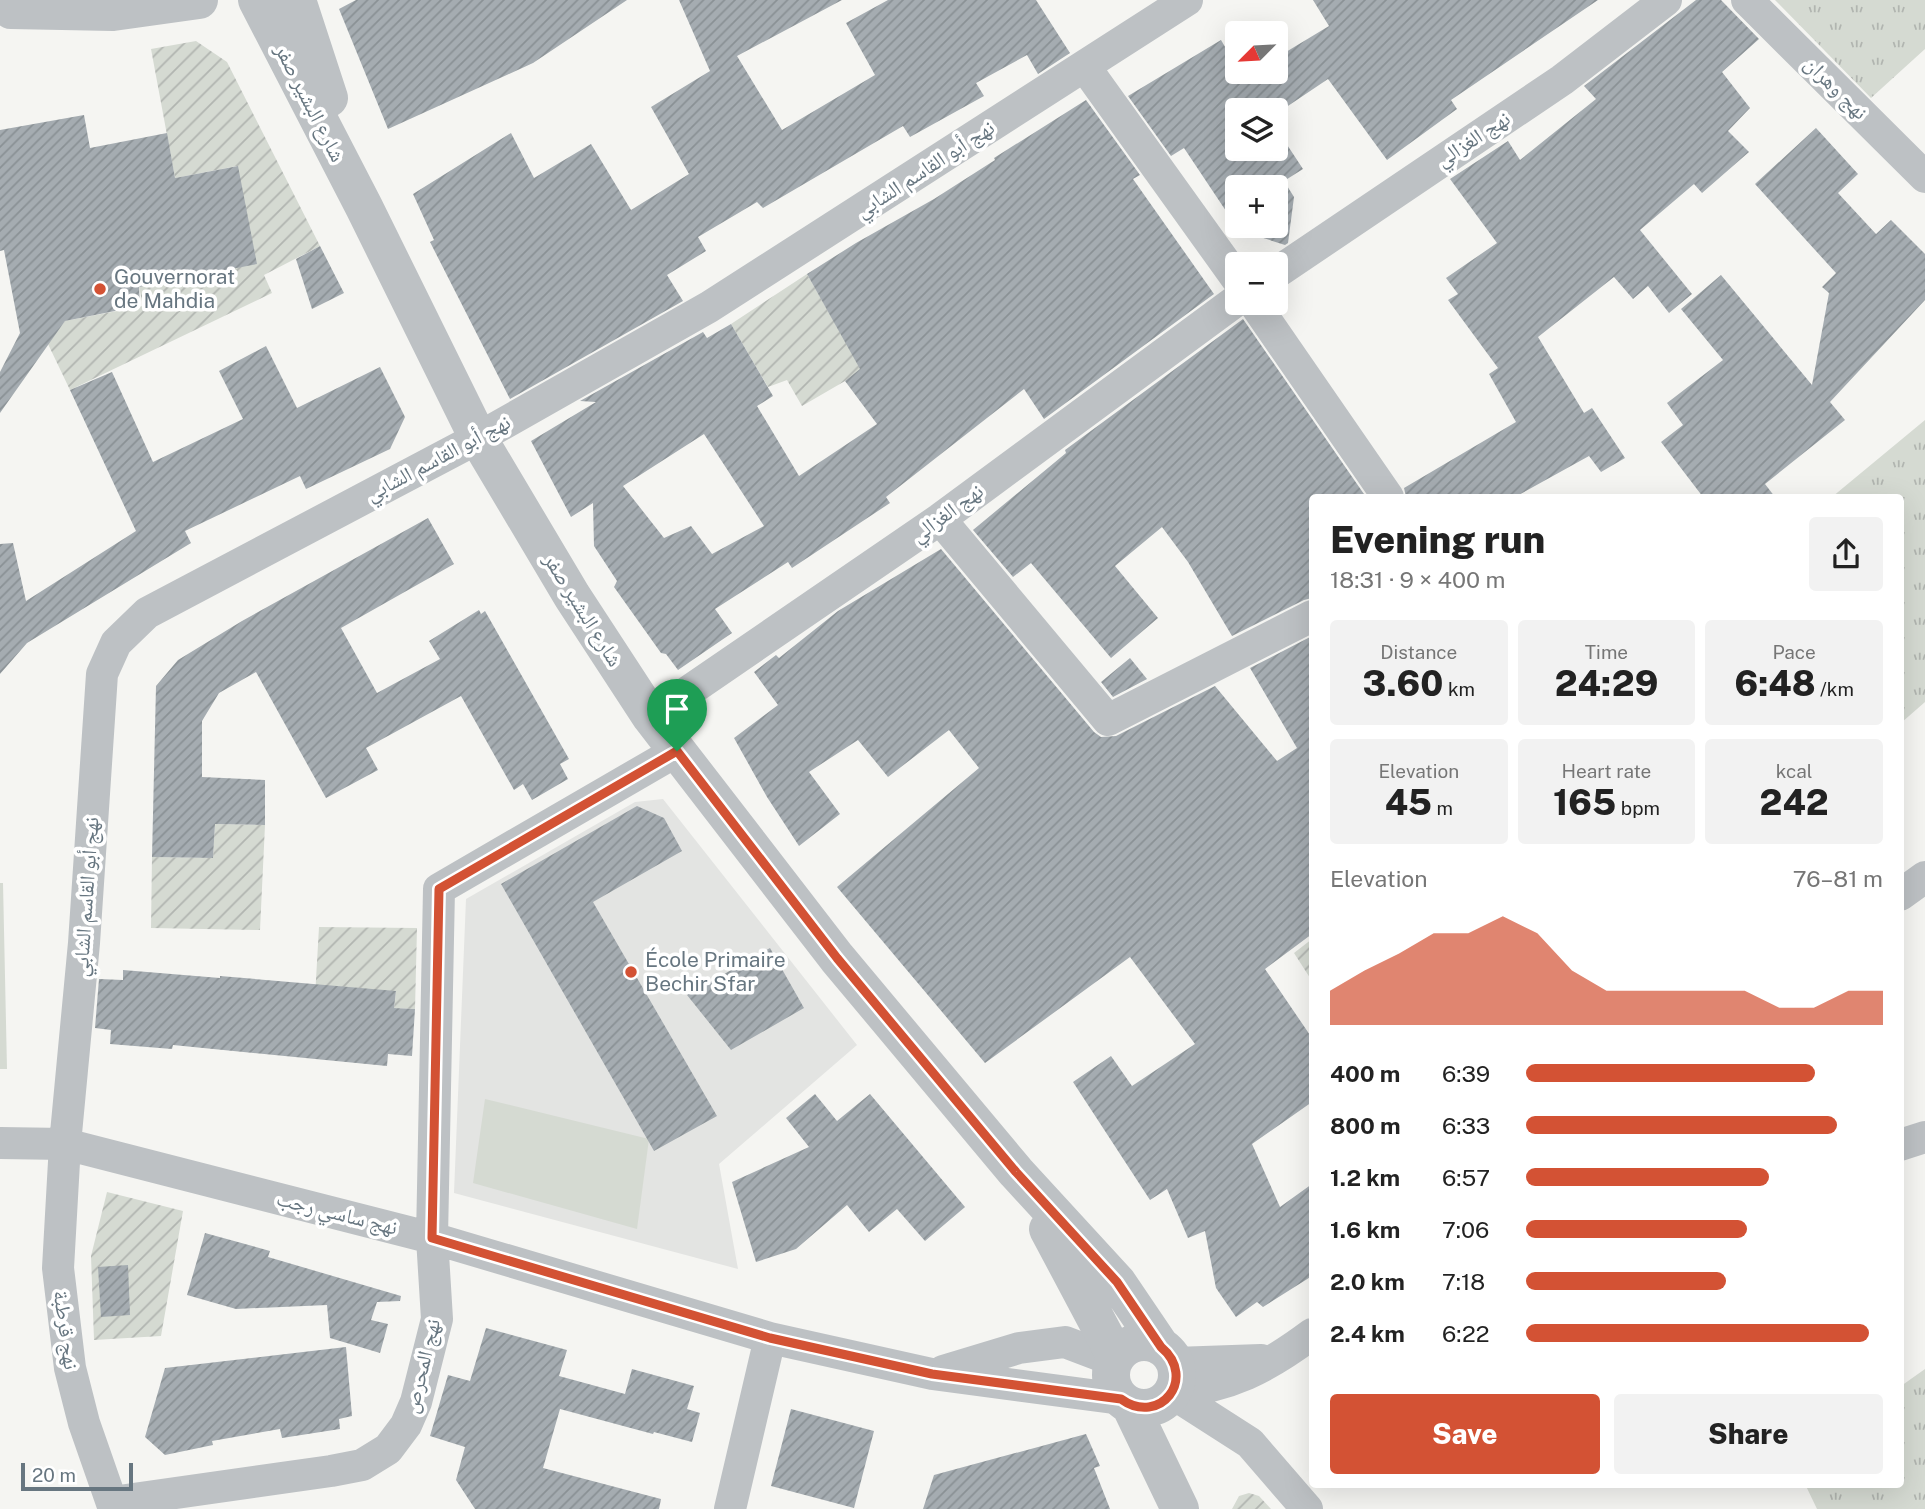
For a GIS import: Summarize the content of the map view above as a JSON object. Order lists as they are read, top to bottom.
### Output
{
  "streets": {
    "street": [
      "نهج وهران",
      "شارع البشير صفر",
      "نهج الغزالي",
      "نهج أبو القاسم الشابي",
      "نهج ساسي رجب",
      "نهج قرطبة",
      "نهج المحرص"
    ]
  },
  "crossings": [
    ["شارع البشير صفر", "نهج الغزالي"],
    ["شارع البشير صفر", "نهج أبو القاسم الشابي"],
    ["شارع البشير صفر", "نهج ساسي رجب"],
    ["شارع البشير صفر", "نهج المحرص"],
    ["نهج أبو القاسم الشابي", "نهج ساسي رجب"],
    ["نهج أبو القاسم الشابي", "نهج قرطبة"],
    ["نهج ساسي رجب", "نهج قرطبة"],
    ["نهج ساسي رجب", "نهج المحرص"],
    ["نهج قرطبة", "نهج المحرص"]
  ],
  "places": ["Gouvernorat de Mahdia", "École Primaire Bechir Sfar"],
  "scale_bar": "20 m",
  "north": "bottom left",
  "page": {
    "map_buttons": ["+", "−"],
    "heading": ["Evening run", "18:31 · 9 × 400 m"],
    "stats": [
      ["Distance", "3.60 km"],
      ["Time", "24:29"],
      ["Pace", "6:48 /km"],
      ["Elevation", "45 m"],
      ["Heart rate", "165 bpm"],
      ["kcal", "242"]
    ],
    "chart": ["Elevation", "76–81 m"],
    "list": [
      {
        "name": "400 m",
        "note": "6:39"
      },
      {
        "name": "800 m",
        "note": "6:33"
      },
      {
        "name": "1.2 km",
        "note": "6:57"
      },
      {
        "name": "1.6 km",
        "note": "7:06"
      },
      {
        "name": "2.0 km",
        "note": "7:18"
      },
      {
        "name": "2.4 km",
        "note": "6:22"
      }
    ],
    "buttons": ["Save", "Share"],
    "scale": "20 m"
  }
}
